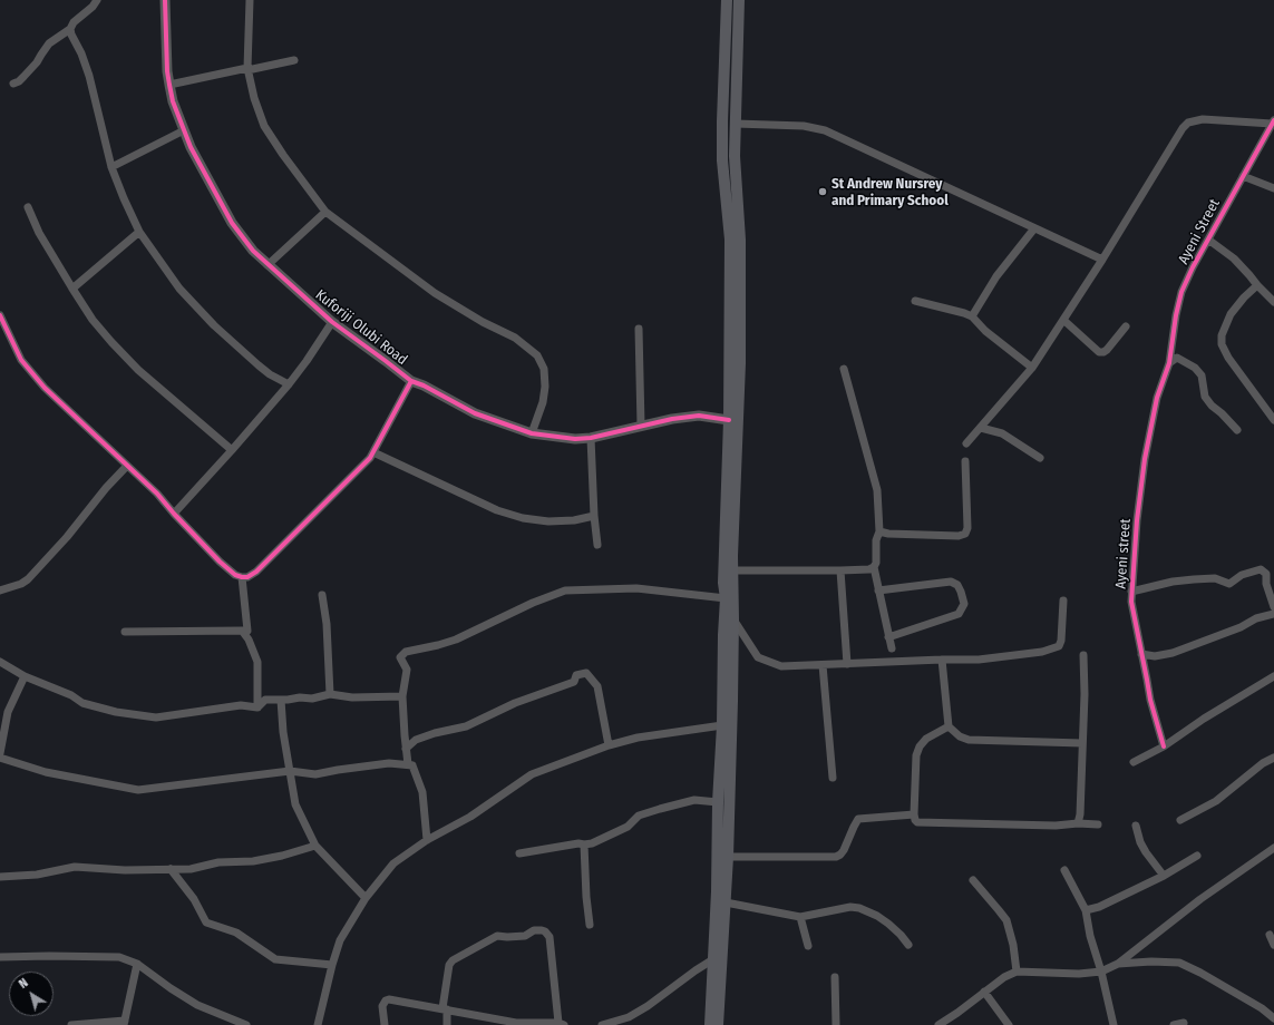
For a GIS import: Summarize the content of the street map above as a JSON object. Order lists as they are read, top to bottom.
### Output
{
  "streets": {
    "street": ["Ayeni Street", "Kuforiji Olubi Road", "Ayeni street"]
  },
  "crossings": [
    ["Ayeni Street", "Ayeni street"]
  ],
  "places": ["St Andrew Nursrey and Primary School"],
  "north": "top left"
}
